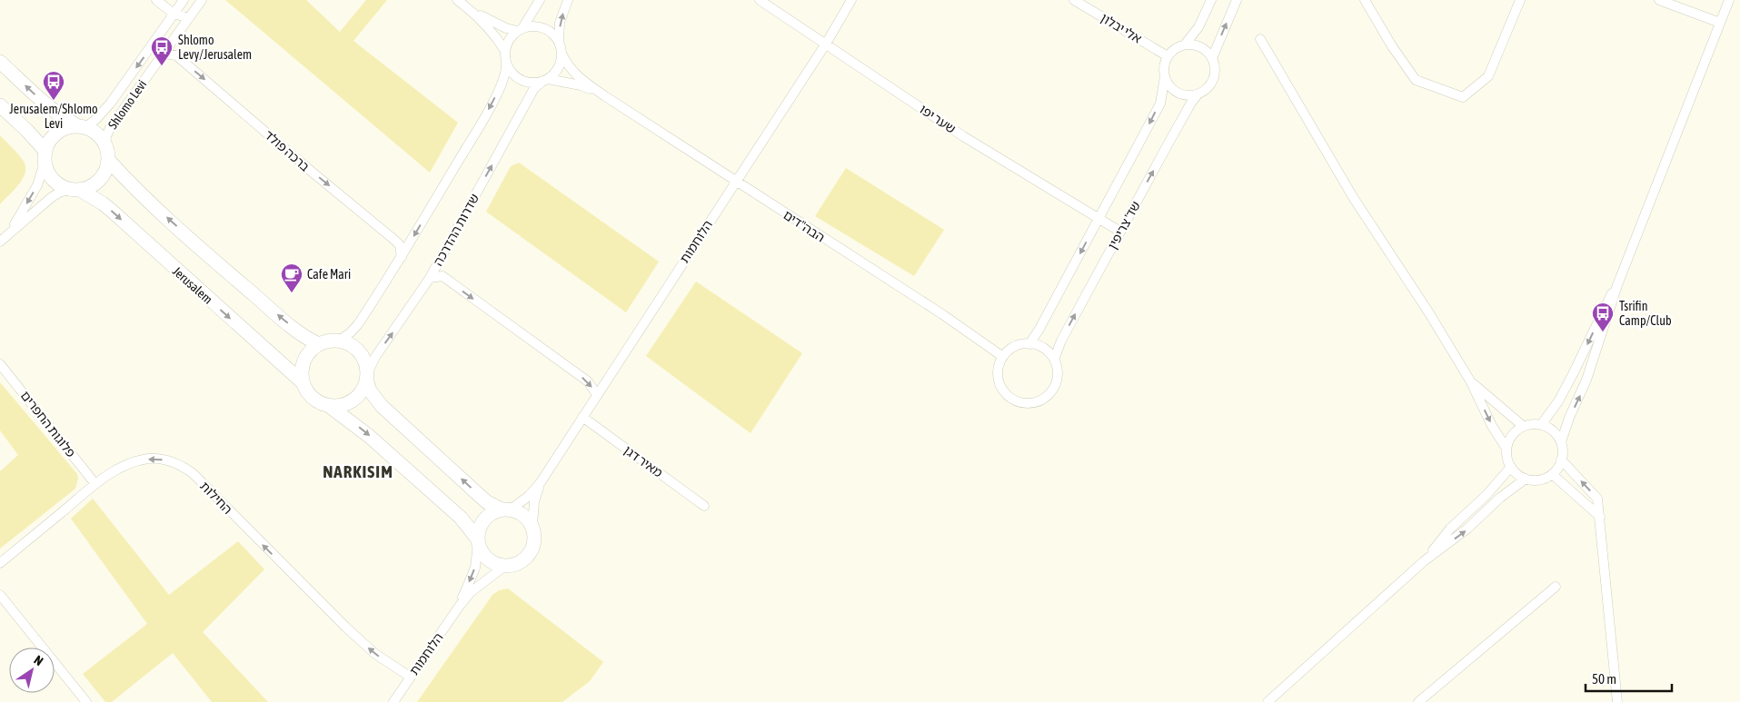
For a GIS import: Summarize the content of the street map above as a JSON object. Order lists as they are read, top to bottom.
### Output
{
  "streets": {
    "street": [
      "אלי יבלון",
      "Shlomo Levi",
      "שער יפו",
      "ברכה פולד",
      "שד' צריפין",
      "הבה\"דים",
      "שדרות ההדרכה",
      "הלוחמות",
      "Jerusalem",
      "פלוגות החפרים",
      "מאיר דגן",
      "החילות"
    ]
  },
  "crossings": [
    ["אלי יבלון", "שד' צריפין"],
    ["Shlomo Levi", "ברכה פולד"],
    ["Shlomo Levi", "Jerusalem"],
    ["שער יפו", "שד' צריפין"],
    ["שער יפו", "הלוחמות"],
    ["שד' צריפין", "הבה\"דים"],
    ["הבה\"דים", "שדרות ההדרכה"],
    ["הבה\"דים", "הלוחמות"],
    ["שדרות ההדרכה", "Jerusalem"],
    ["הלוחמות", "מאיר דגן"],
    ["הלוחמות", "החילות"],
    ["פלוגות החפרים", "החילות"]
  ],
  "one_way": ["ברכה פולד", "החילות"],
  "districts": ["NARKISIM"],
  "places": {
    "bus stop": ["Shlomo Levy/Jerusalem", "Jerusalem/Shlomo Levi", "Tsrifin Camp/Club"],
    "cafe": ["Cafe Mari"]
  },
  "scale_bar": "50 m",
  "north": "top right"
}
